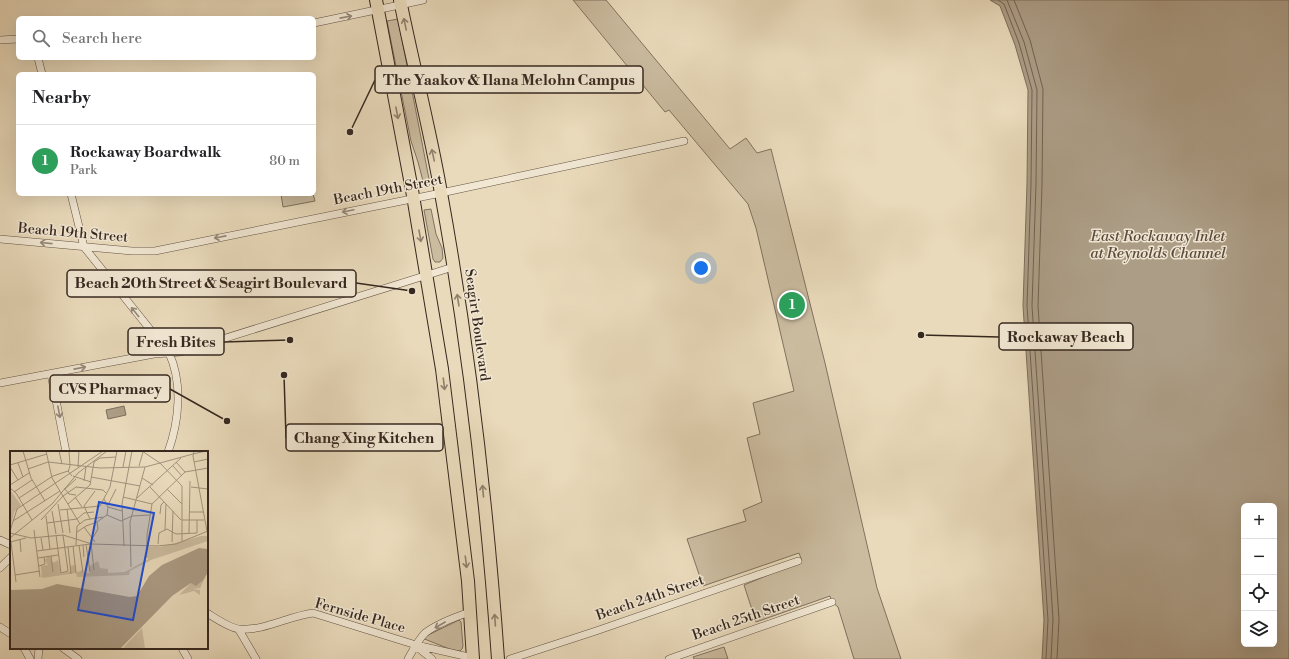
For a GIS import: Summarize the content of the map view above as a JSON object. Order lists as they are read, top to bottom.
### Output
{
  "streets": {
    "main road": ["Seagirt Boulevard"],
    "street": [
      "Beach 19th Street",
      "Beach 24th Street",
      "Fernside Place",
      "Beach 25th Street"
    ]
  },
  "crossings": [
    ["Beach 19th Street", "Seagirt Boulevard"]
  ],
  "one_way": ["Beach 19th Street"],
  "water": ["East Rockaway Inlet at Reynolds Channel"],
  "places": [
    "The Yaakov & Ilana Melohn Campus",
    "Beach 20th Street & Seagirt Boulevard",
    "Rockaway Beach",
    "Fresh Bites",
    "Chang Xing Kitchen",
    "CVS Pharmacy"
  ],
  "page": {
    "search": "Search here",
    "heading": "Nearby",
    "list": [
      {
        "mark": "1",
        "name": "Rockaway Boardwalk",
        "note": "Park",
        "value": "80 m"
      }
    ],
    "pins": "1",
    "map_buttons": ["+", "−"]
  }
}
